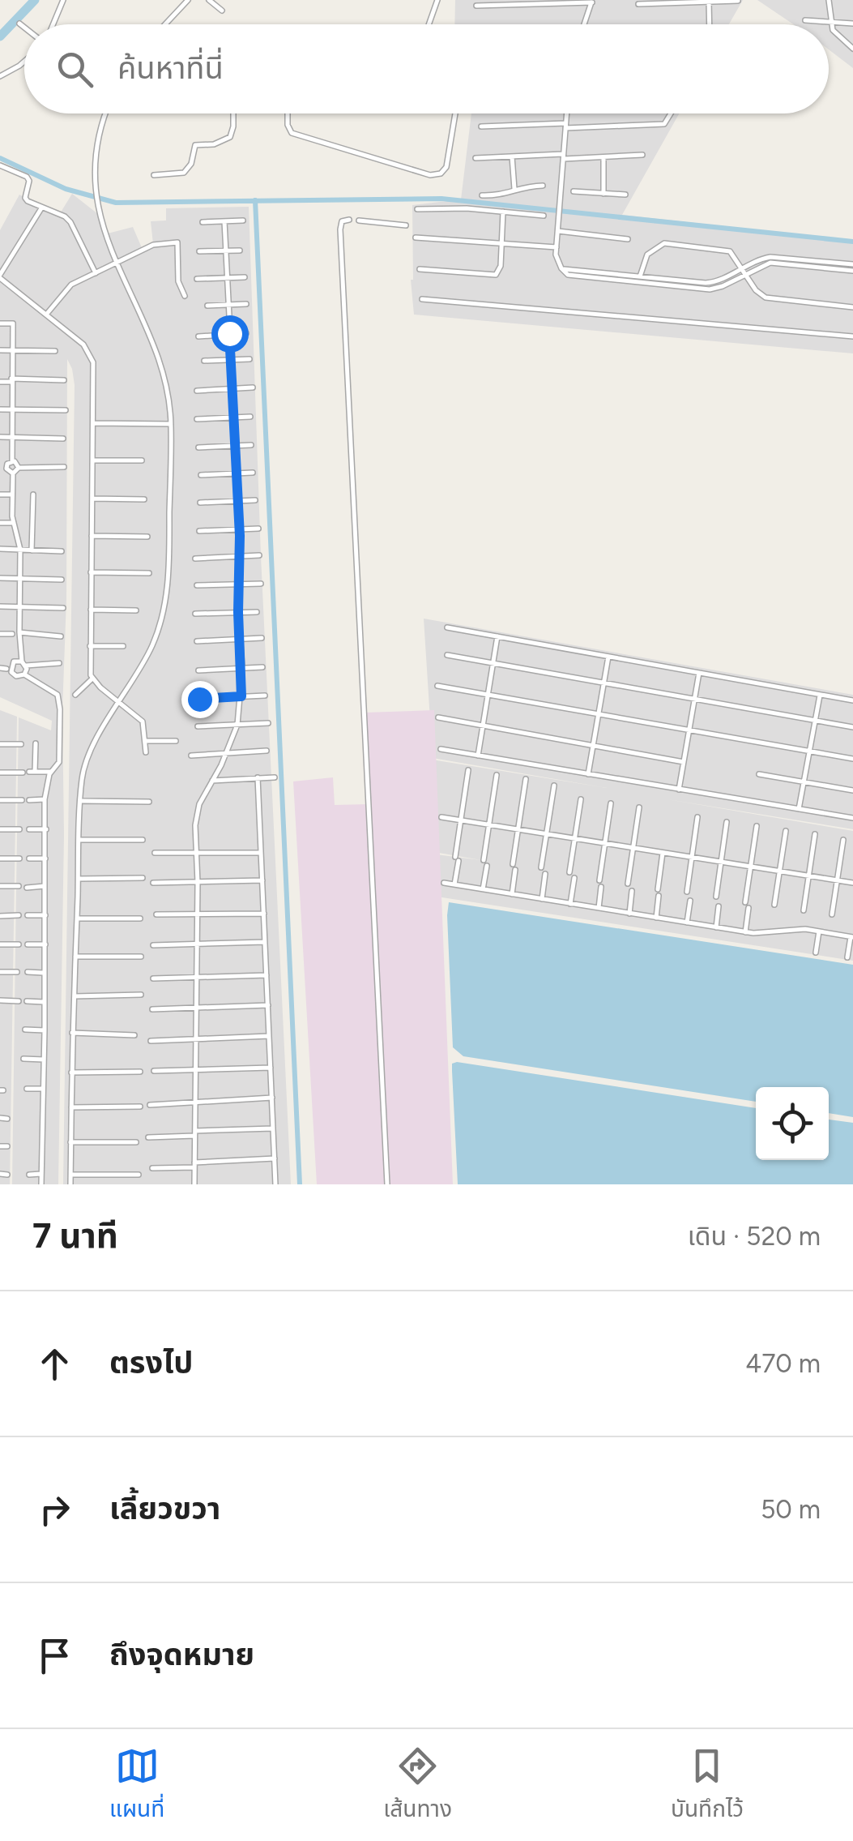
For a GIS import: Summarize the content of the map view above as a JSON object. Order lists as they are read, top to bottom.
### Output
{
  "page": {
    "search": "ค้นหาที่นี่",
    "heading": ["7 นาที", "เดิน · 520 m"],
    "list": [
      ["ตรงไป", "470 m"],
      ["เลี้ยวขวา", "50 m"],
      "ถึงจุดหมาย"
    ],
    "nav": ["แผนที่", "เส้นทาง", "บันทึกไว้"]
  }
}
